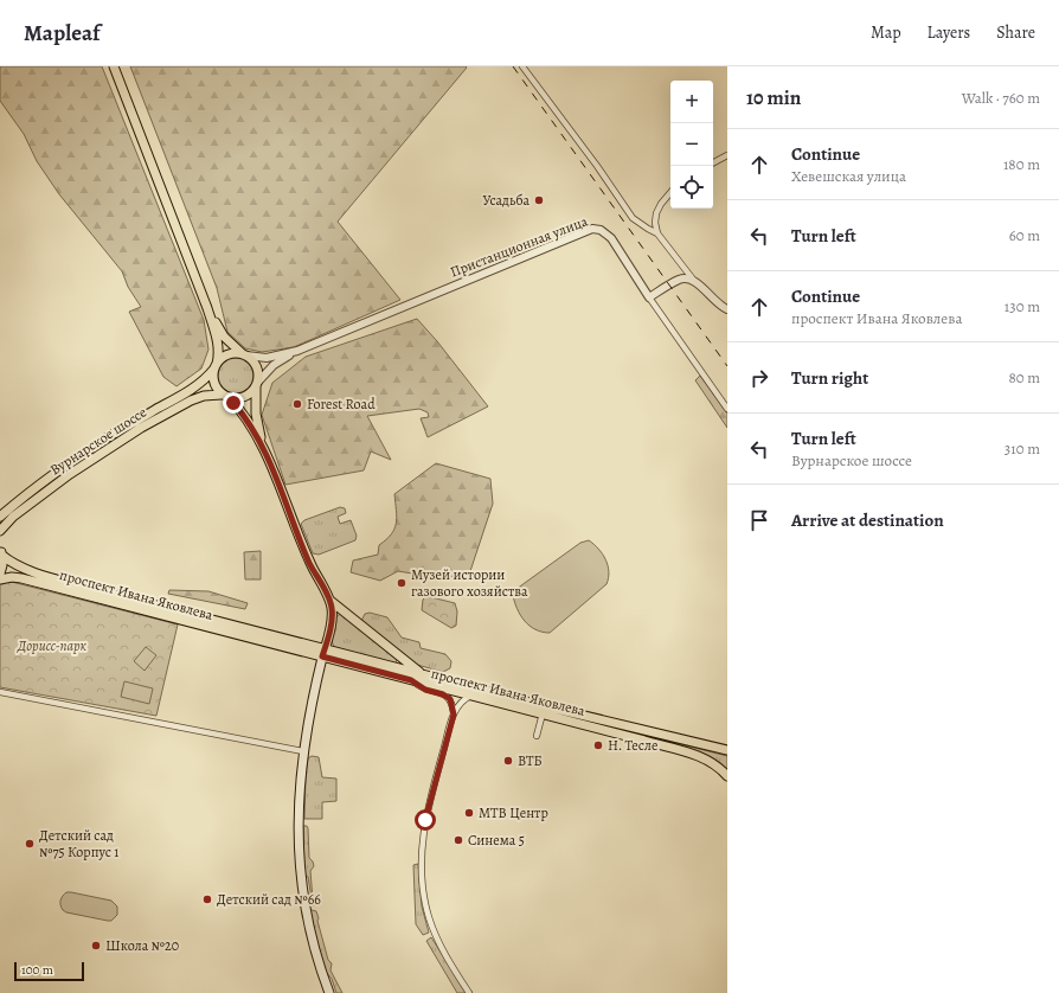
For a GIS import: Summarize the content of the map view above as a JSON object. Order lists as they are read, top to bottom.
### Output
{
  "streets": {
    "main road": ["Вурнарское шоссе", "проспект Ивана Яковлева"],
    "street": ["Пристанционная улица"]
  },
  "crossings": [
    ["Пристанционная улица", "Вурнарское шоссе"]
  ],
  "parks": ["Дорисс-парк"],
  "places": [
    "Усадьба",
    "Forest Road",
    "Музей истории газового хозяйства",
    "Н. Тесле",
    "ВТБ",
    "МТВ Центр",
    "Синема 5",
    "Детский сад №75 Корпус 1",
    "Детский сад №66",
    "Школа №20"
  ],
  "scale_bar": "100 m",
  "page": {
    "header": "Mapleaf",
    "nav": ["Map", "Layers", "Share"],
    "heading": ["10 min", "Walk · 760 m"],
    "map_buttons": ["+", "−"],
    "list": [
      ["Continue", "Хевешская улица", "180 m"],
      ["Turn left", "60 m"],
      ["Continue", "проспект Ивана Яковлева", "130 m"],
      ["Turn right", "80 m"],
      ["Turn left", "Вурнарское шоссе", "310 m"],
      "Arrive at destination"
    ],
    "scale": "100 m"
  }
}
